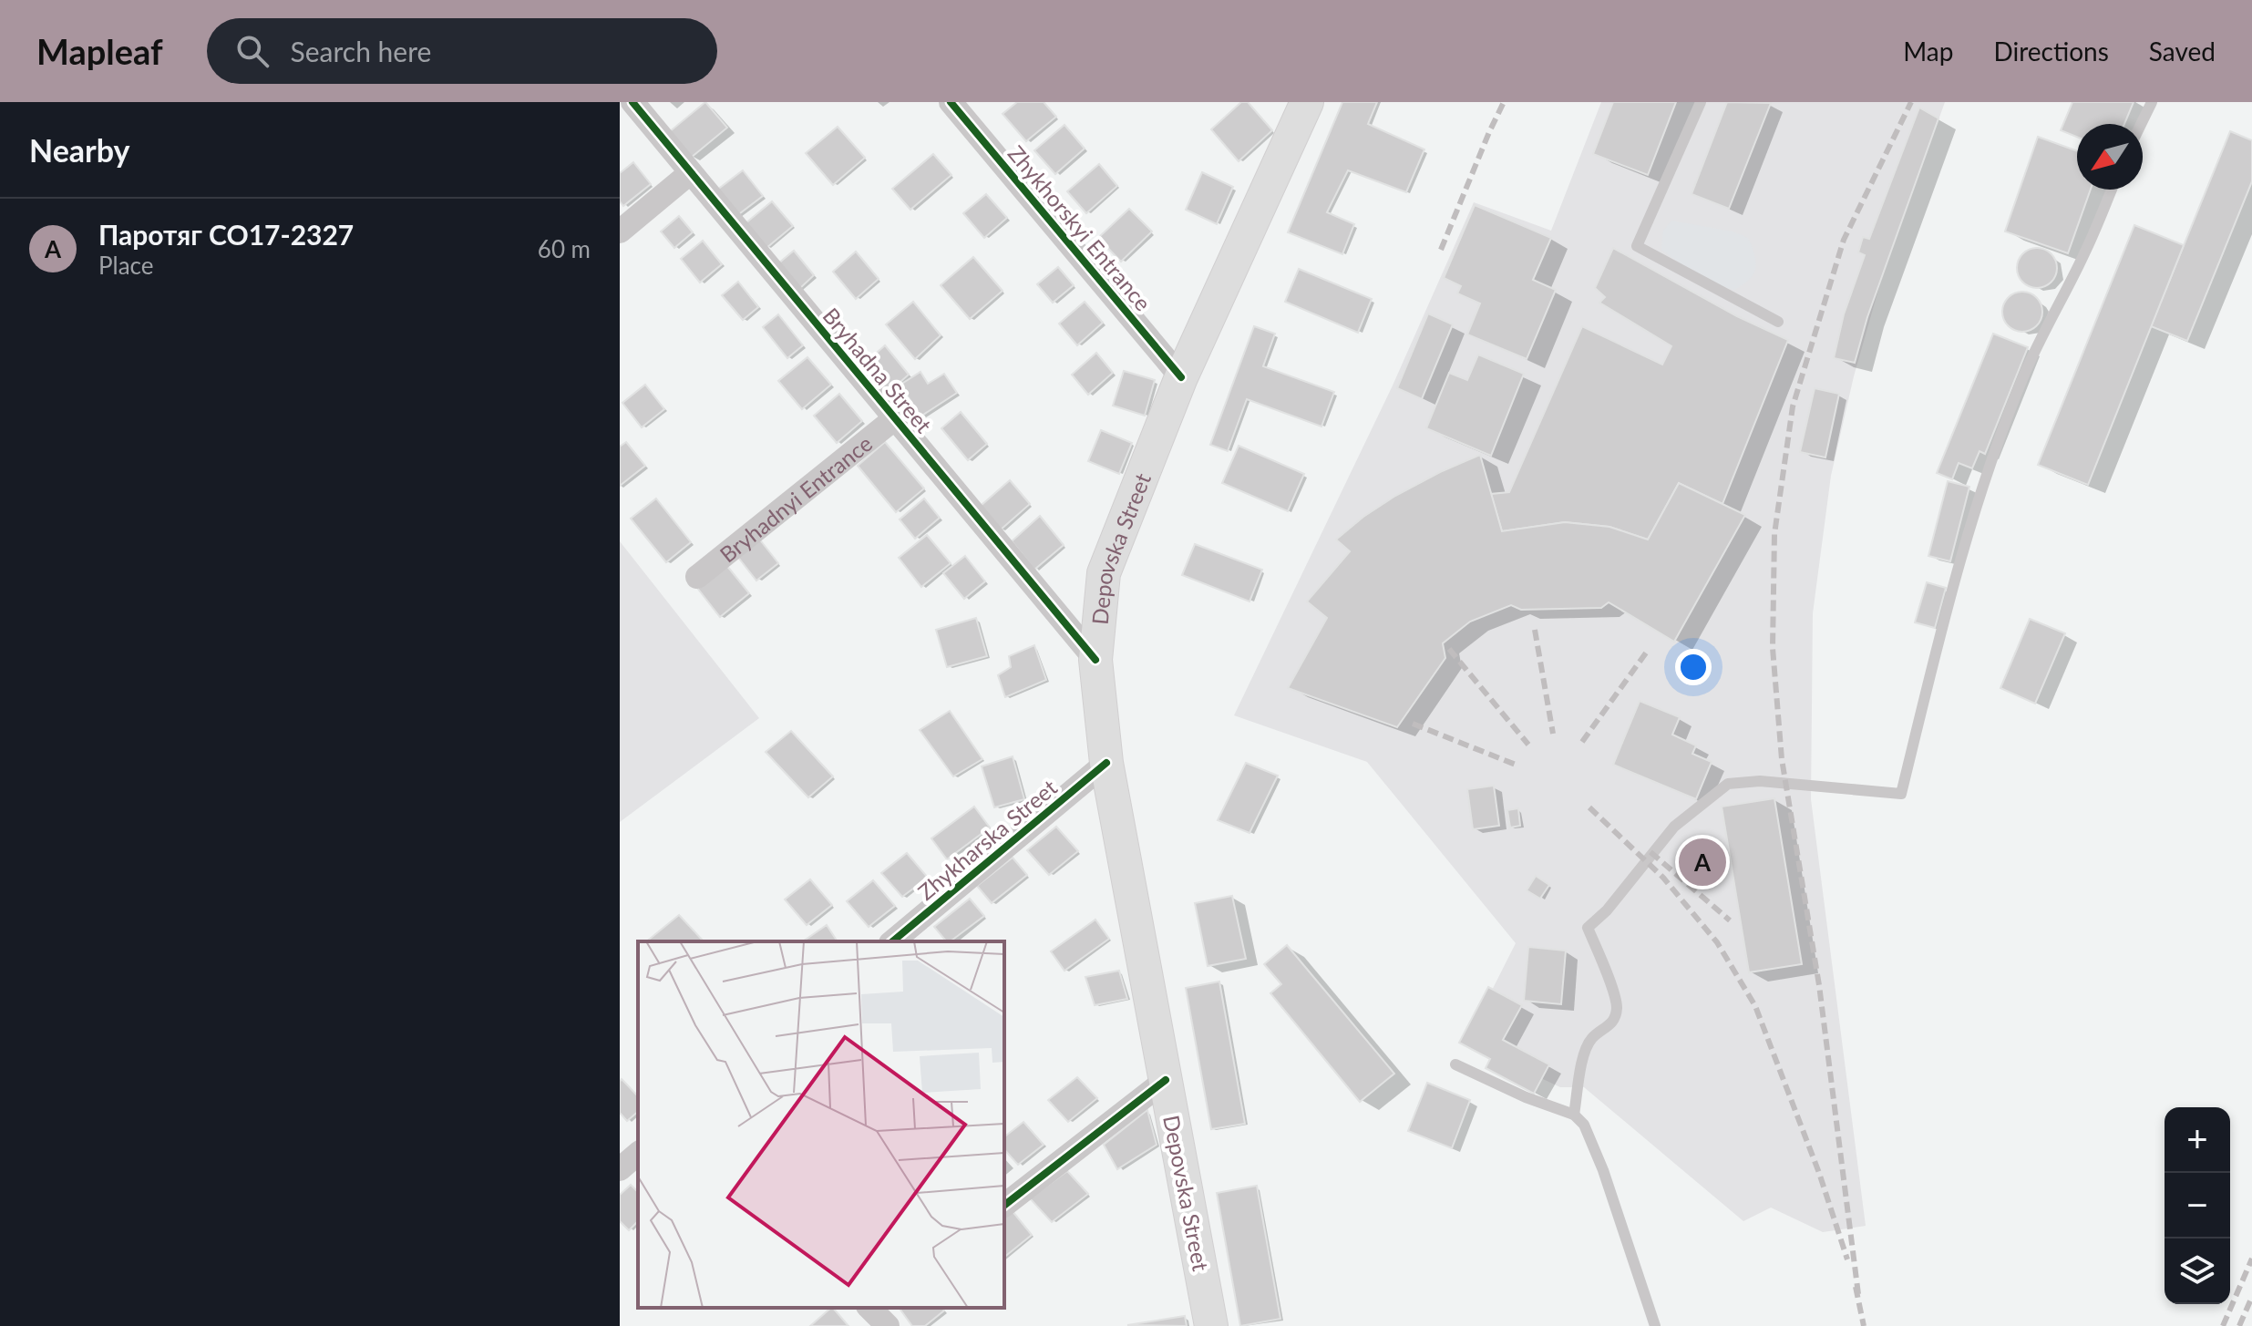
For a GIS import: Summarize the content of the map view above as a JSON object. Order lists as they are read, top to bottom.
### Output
{
  "streets": {
    "main road": ["Depovska Street"],
    "street": [
      "Zhykhorskyi Entrance",
      "Bryhadna Street",
      "Bryhadnyi Entrance",
      "Zhykharska Street"
    ]
  },
  "crossings": [
    ["Zhykhorskyi Entrance", "Depovska Street"],
    ["Bryhadna Street", "Bryhadnyi Entrance"],
    ["Bryhadna Street", "Depovska Street"],
    ["Depovska Street", "Zhykharska Street"]
  ],
  "north": "bottom left",
  "page": {
    "header": "Mapleaf",
    "search": "Search here",
    "nav": ["Map", "Directions", "Saved"],
    "heading": "Nearby",
    "list": [
      {
        "mark": "A",
        "name": "Паротяг СО17-2327",
        "note": "Place",
        "value": "60 m"
      }
    ],
    "pins": "A",
    "map_buttons": ["+", "−"]
  }
}
